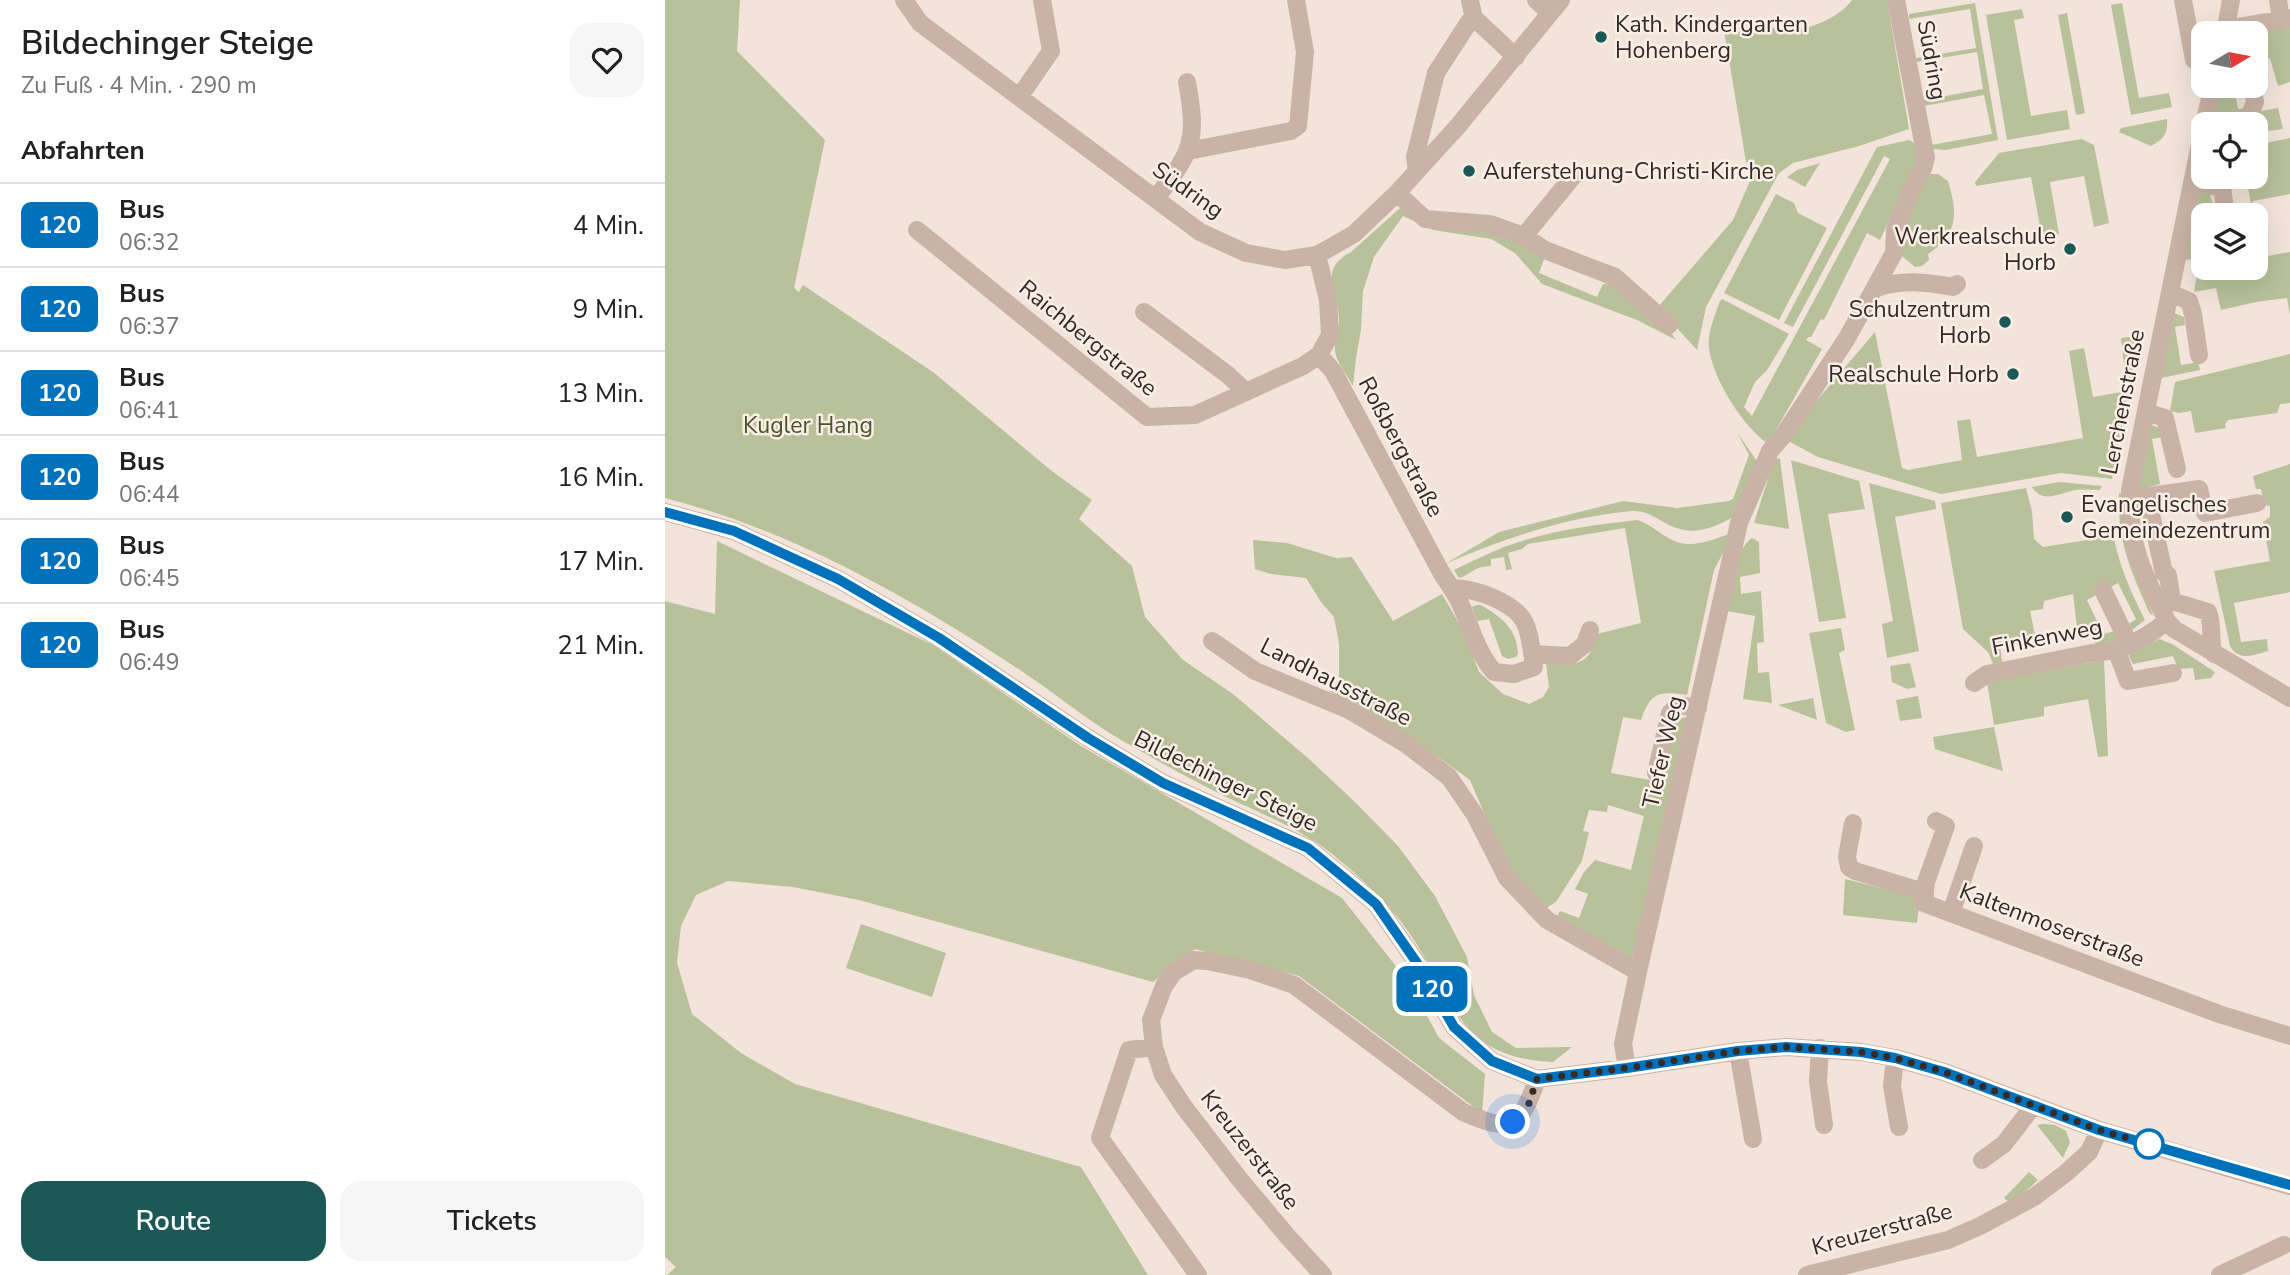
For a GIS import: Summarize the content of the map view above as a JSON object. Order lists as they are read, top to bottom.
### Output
{
  "streets": {
    "street": [
      "Südring",
      "Raichbergstraße",
      "Lerchenstraße",
      "Roßbergstraße",
      "Finkenweg",
      "Landhausstraße",
      "Tiefer Weg",
      "Bildechinger Steige",
      "Kaltenmoserstraße",
      "Kreuzerstraße"
    ]
  },
  "crossings": [
    ["Südring", "Tiefer Weg"],
    ["Raichbergstraße", "Roßbergstraße"],
    ["Lerchenstraße", "Finkenweg"],
    ["Landhausstraße", "Tiefer Weg"],
    ["Tiefer Weg", "Bildechinger Steige"],
    ["Bildechinger Steige", "Kreuzerstraße"]
  ],
  "parks": ["Kugler Hang"],
  "places": [
    "Kath. Kindergarten Hohenberg",
    "Auferstehung-Christi-Kirche",
    "Werkrealschule Horb",
    "Schulzentrum Horb",
    "Realschule Horb",
    "Evangelisches Gemeindezentrum"
  ],
  "lines": ["bus line 120"],
  "north": "right",
  "page": {
    "heading": [
      ["Bildechinger Steige", "Zu Fuß · 4 Min. · 290 m"],
      "Abfahrten"
    ],
    "on_map": "120",
    "list": [
      {
        "mark": "120",
        "name": "Bus",
        "note": "06:32",
        "value": "4 Min."
      },
      {
        "mark": "120",
        "name": "Bus",
        "note": "06:37",
        "value": "9 Min."
      },
      {
        "mark": "120",
        "name": "Bus",
        "note": "06:41",
        "value": "13 Min."
      },
      {
        "mark": "120",
        "name": "Bus",
        "note": "06:44",
        "value": "16 Min."
      },
      {
        "mark": "120",
        "name": "Bus",
        "note": "06:45",
        "value": "17 Min."
      },
      {
        "mark": "120",
        "name": "Bus",
        "note": "06:49",
        "value": "21 Min."
      }
    ],
    "buttons": ["Route", "Tickets"]
  }
}
